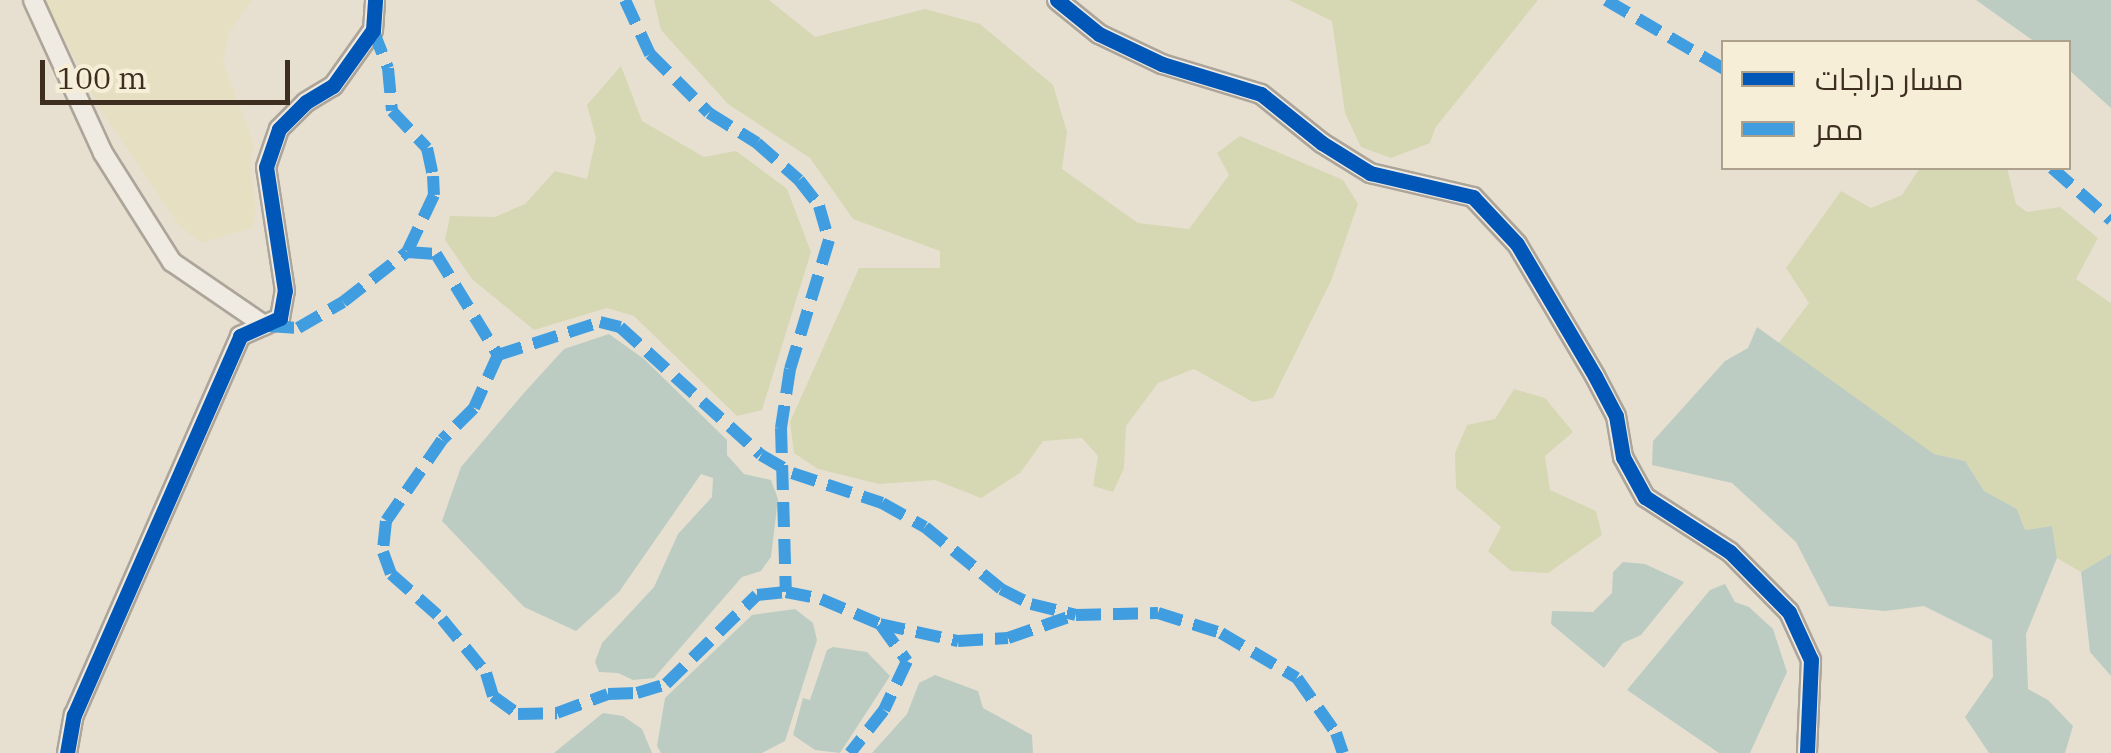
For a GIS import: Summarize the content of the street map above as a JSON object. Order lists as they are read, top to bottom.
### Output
{
  "legend": ["مسار دراجات", "ممر"],
  "scale_bar": "100 m"
}
